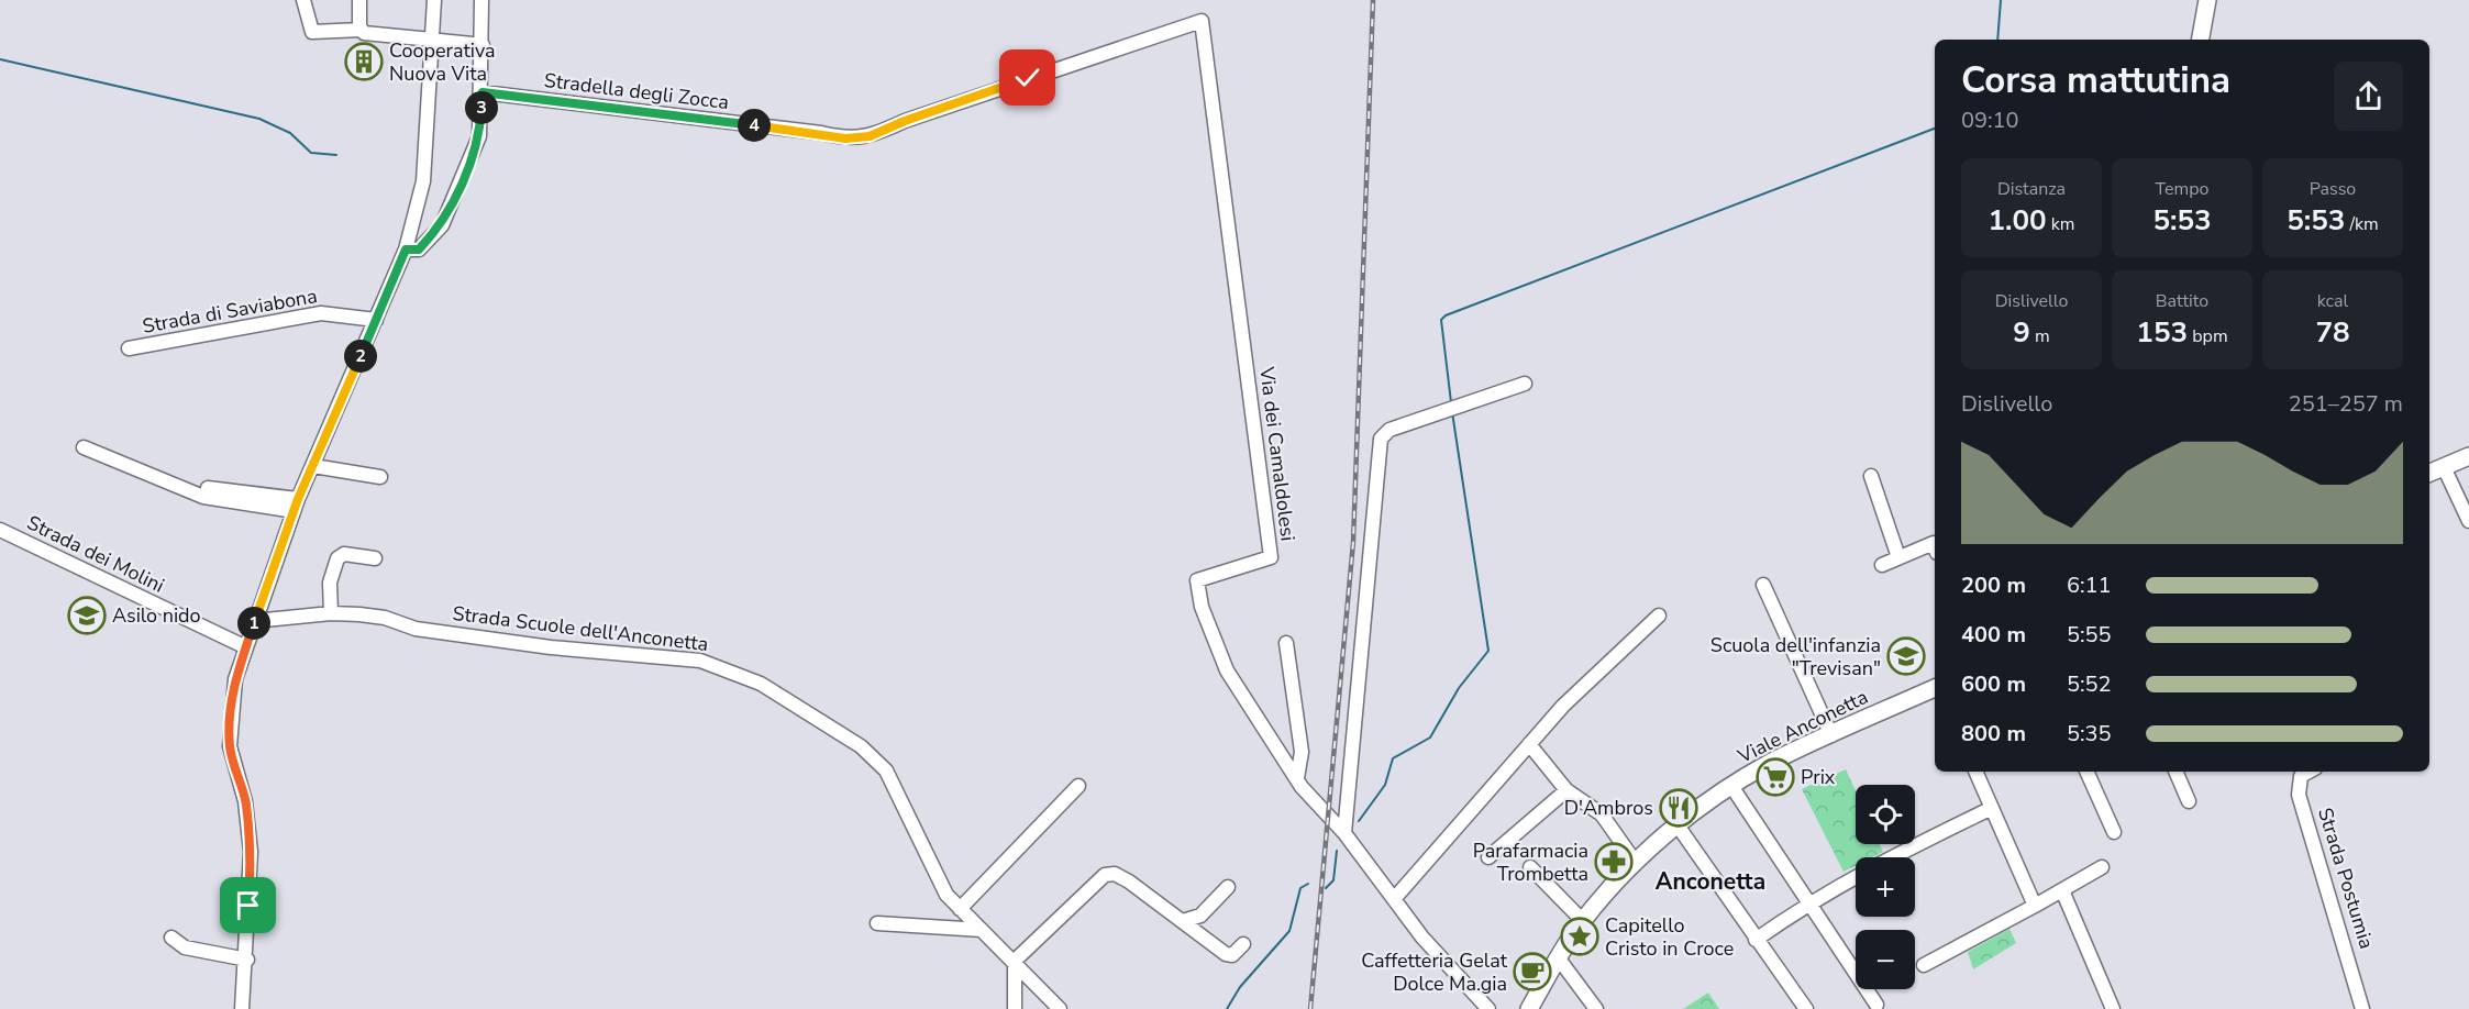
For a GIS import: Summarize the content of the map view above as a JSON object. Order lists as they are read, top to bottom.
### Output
{
  "streets": {
    "main road": ["Viale Anconetta"],
    "street": [
      "Stradella degli Zocca",
      "Strada di Saviabona",
      "Via dei Camaldolesi",
      "Strada dei Molini",
      "Strada Scuole dell'Anconetta",
      "Strada Postumia"
    ]
  },
  "crossings": [
    ["Stradella degli Zocca", "Via dei Camaldolesi"]
  ],
  "districts": ["Anconetta"],
  "places": {
    "building": ["Cooperativa Nuova Vita"],
    "school or university": ["Asilo nido", "Scuola dell'infanzia \"Trevisan\""],
    "supermarket": ["Prix"],
    "restaurant": ["D'Ambros"],
    "pharmacy": ["Parafarmacia Trombetta"],
    "place": ["Capitello Cristo in Croce"],
    "cafe": ["Caffetteria Gelat Dolce Ma.gia"]
  },
  "page": {
    "heading": ["Corsa mattutina", "09:10"],
    "pins": [
      "3",
      "4",
      "2",
      "1"
    ],
    "stats": [
      ["Distanza", "1.00 km"],
      ["Tempo", "5:53"],
      ["Passo", "5:53 /km"],
      ["Dislivello", "9 m"],
      ["Battito", "153 bpm"],
      ["kcal", "78"]
    ],
    "chart": ["Dislivello", "251–257 m"],
    "list": [
      {
        "name": "200 m",
        "note": "6:11"
      },
      {
        "name": "400 m",
        "note": "5:55"
      },
      {
        "name": "600 m",
        "note": "5:52"
      },
      {
        "name": "800 m",
        "note": "5:35"
      }
    ],
    "map_buttons": ["+", "−"]
  }
}
